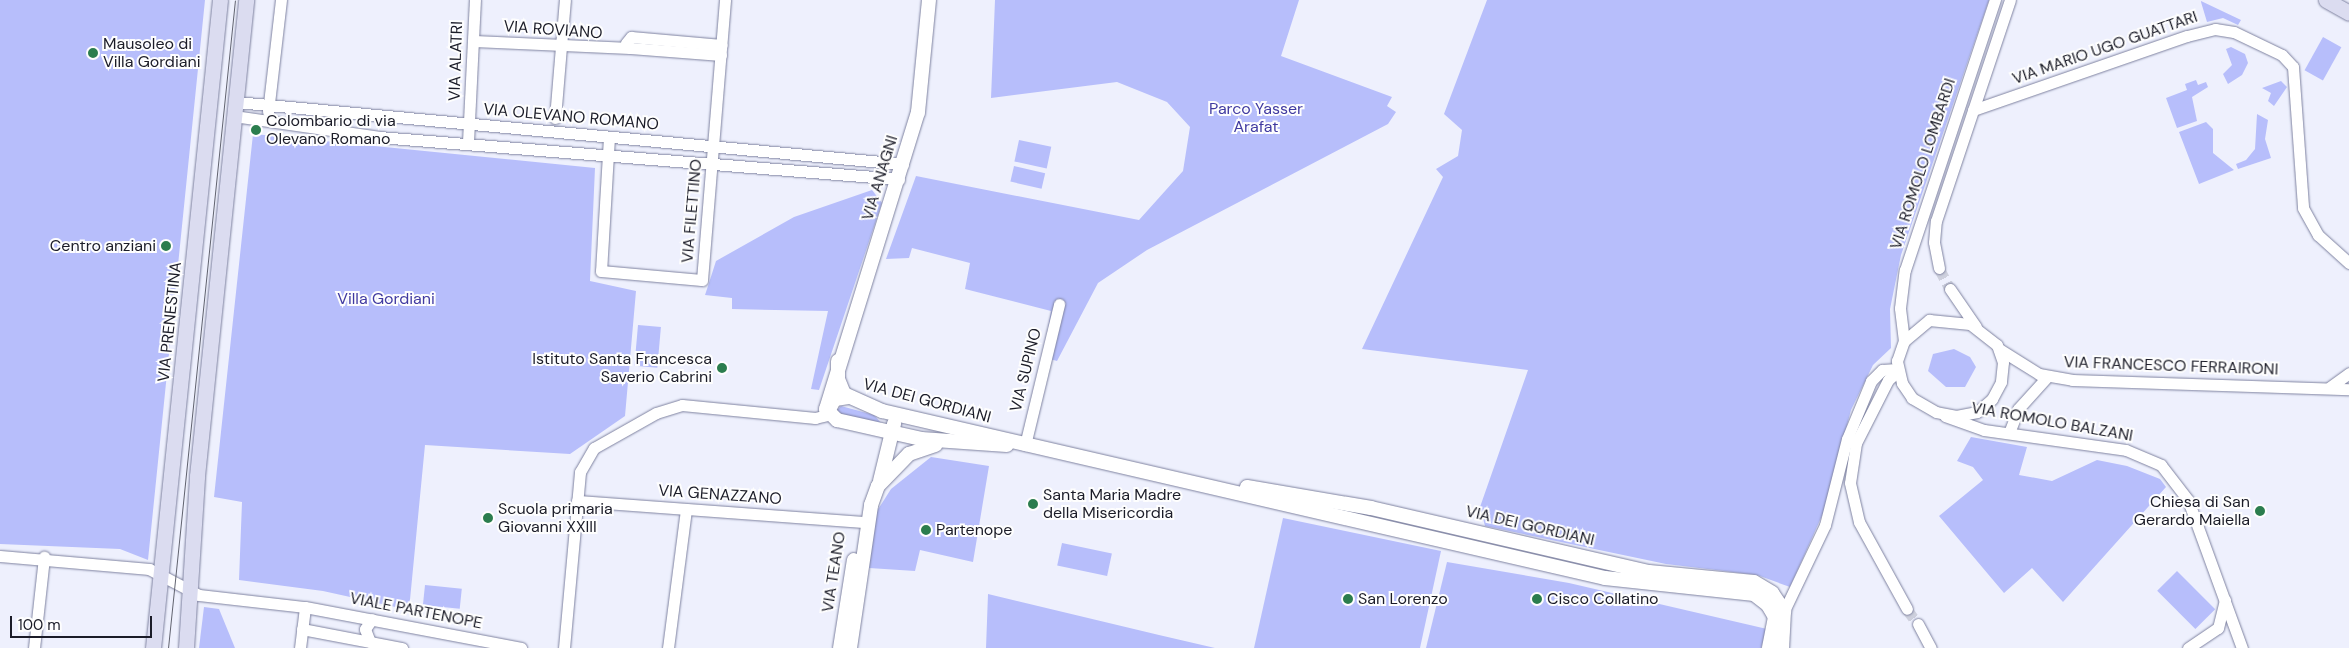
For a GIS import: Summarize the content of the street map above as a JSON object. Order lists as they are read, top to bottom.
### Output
{
  "streets": {
    "main road": ["VIA PRENESTINA"],
    "street": [
      "VIA ROVIANO",
      "VIA MARIO UGO GUATTARI",
      "VIA ALATRI",
      "VIA OLEVANO ROMANO",
      "VIA ROMOLO LOMBARDI",
      "VIA ANAGNI",
      "VIA FILETTINO",
      "VIA FRANCESCO FERRAIRONI",
      "VIA SUPINO",
      "VIA DEI GORDIANI",
      "VIA ROMOLO BALZANI",
      "VIA GENAZZANO",
      "VIA TEANO",
      "VIALE PARTENOPE"
    ]
  },
  "crossings": [
    ["VIA ROVIANO", "VIA ALATRI"],
    ["VIA ROVIANO", "VIA FILETTINO"],
    ["VIA MARIO UGO GUATTARI", "VIA ROMOLO LOMBARDI"],
    ["VIA ALATRI", "VIA OLEVANO ROMANO"],
    ["VIA OLEVANO ROMANO", "VIA ANAGNI"],
    ["VIA OLEVANO ROMANO", "VIA FILETTINO"],
    ["VIA ROMOLO LOMBARDI", "VIA FRANCESCO FERRAIRONI"],
    ["VIA ROMOLO LOMBARDI", "VIA ROMOLO BALZANI"],
    ["VIA ANAGNI", "VIA DEI GORDIANI"],
    ["VIA FRANCESCO FERRAIRONI", "VIA ROMOLO BALZANI"],
    ["VIA SUPINO", "VIA DEI GORDIANI"],
    ["VIA DEI GORDIANI", "VIA GENAZZANO"],
    ["VIA DEI GORDIANI", "VIA TEANO"],
    ["VIA GENAZZANO", "VIA TEANO"]
  ],
  "parks": ["Parco Yasser Arafat", "Villa Gordiani"],
  "places": [
    "Mausoleo di Villa Gordiani",
    "Colombario di via Olevano Romano",
    "Centro anziani",
    "Istituto Santa Francesca Saverio Cabrini",
    "Santa Maria Madre della Misericordia",
    "Chiesa di San Gerardo Maiella",
    "Scuola primaria Giovanni XXIII",
    "Partenope",
    "San Lorenzo",
    "Cisco Collatino"
  ],
  "scale_bar": "100 m"
}
